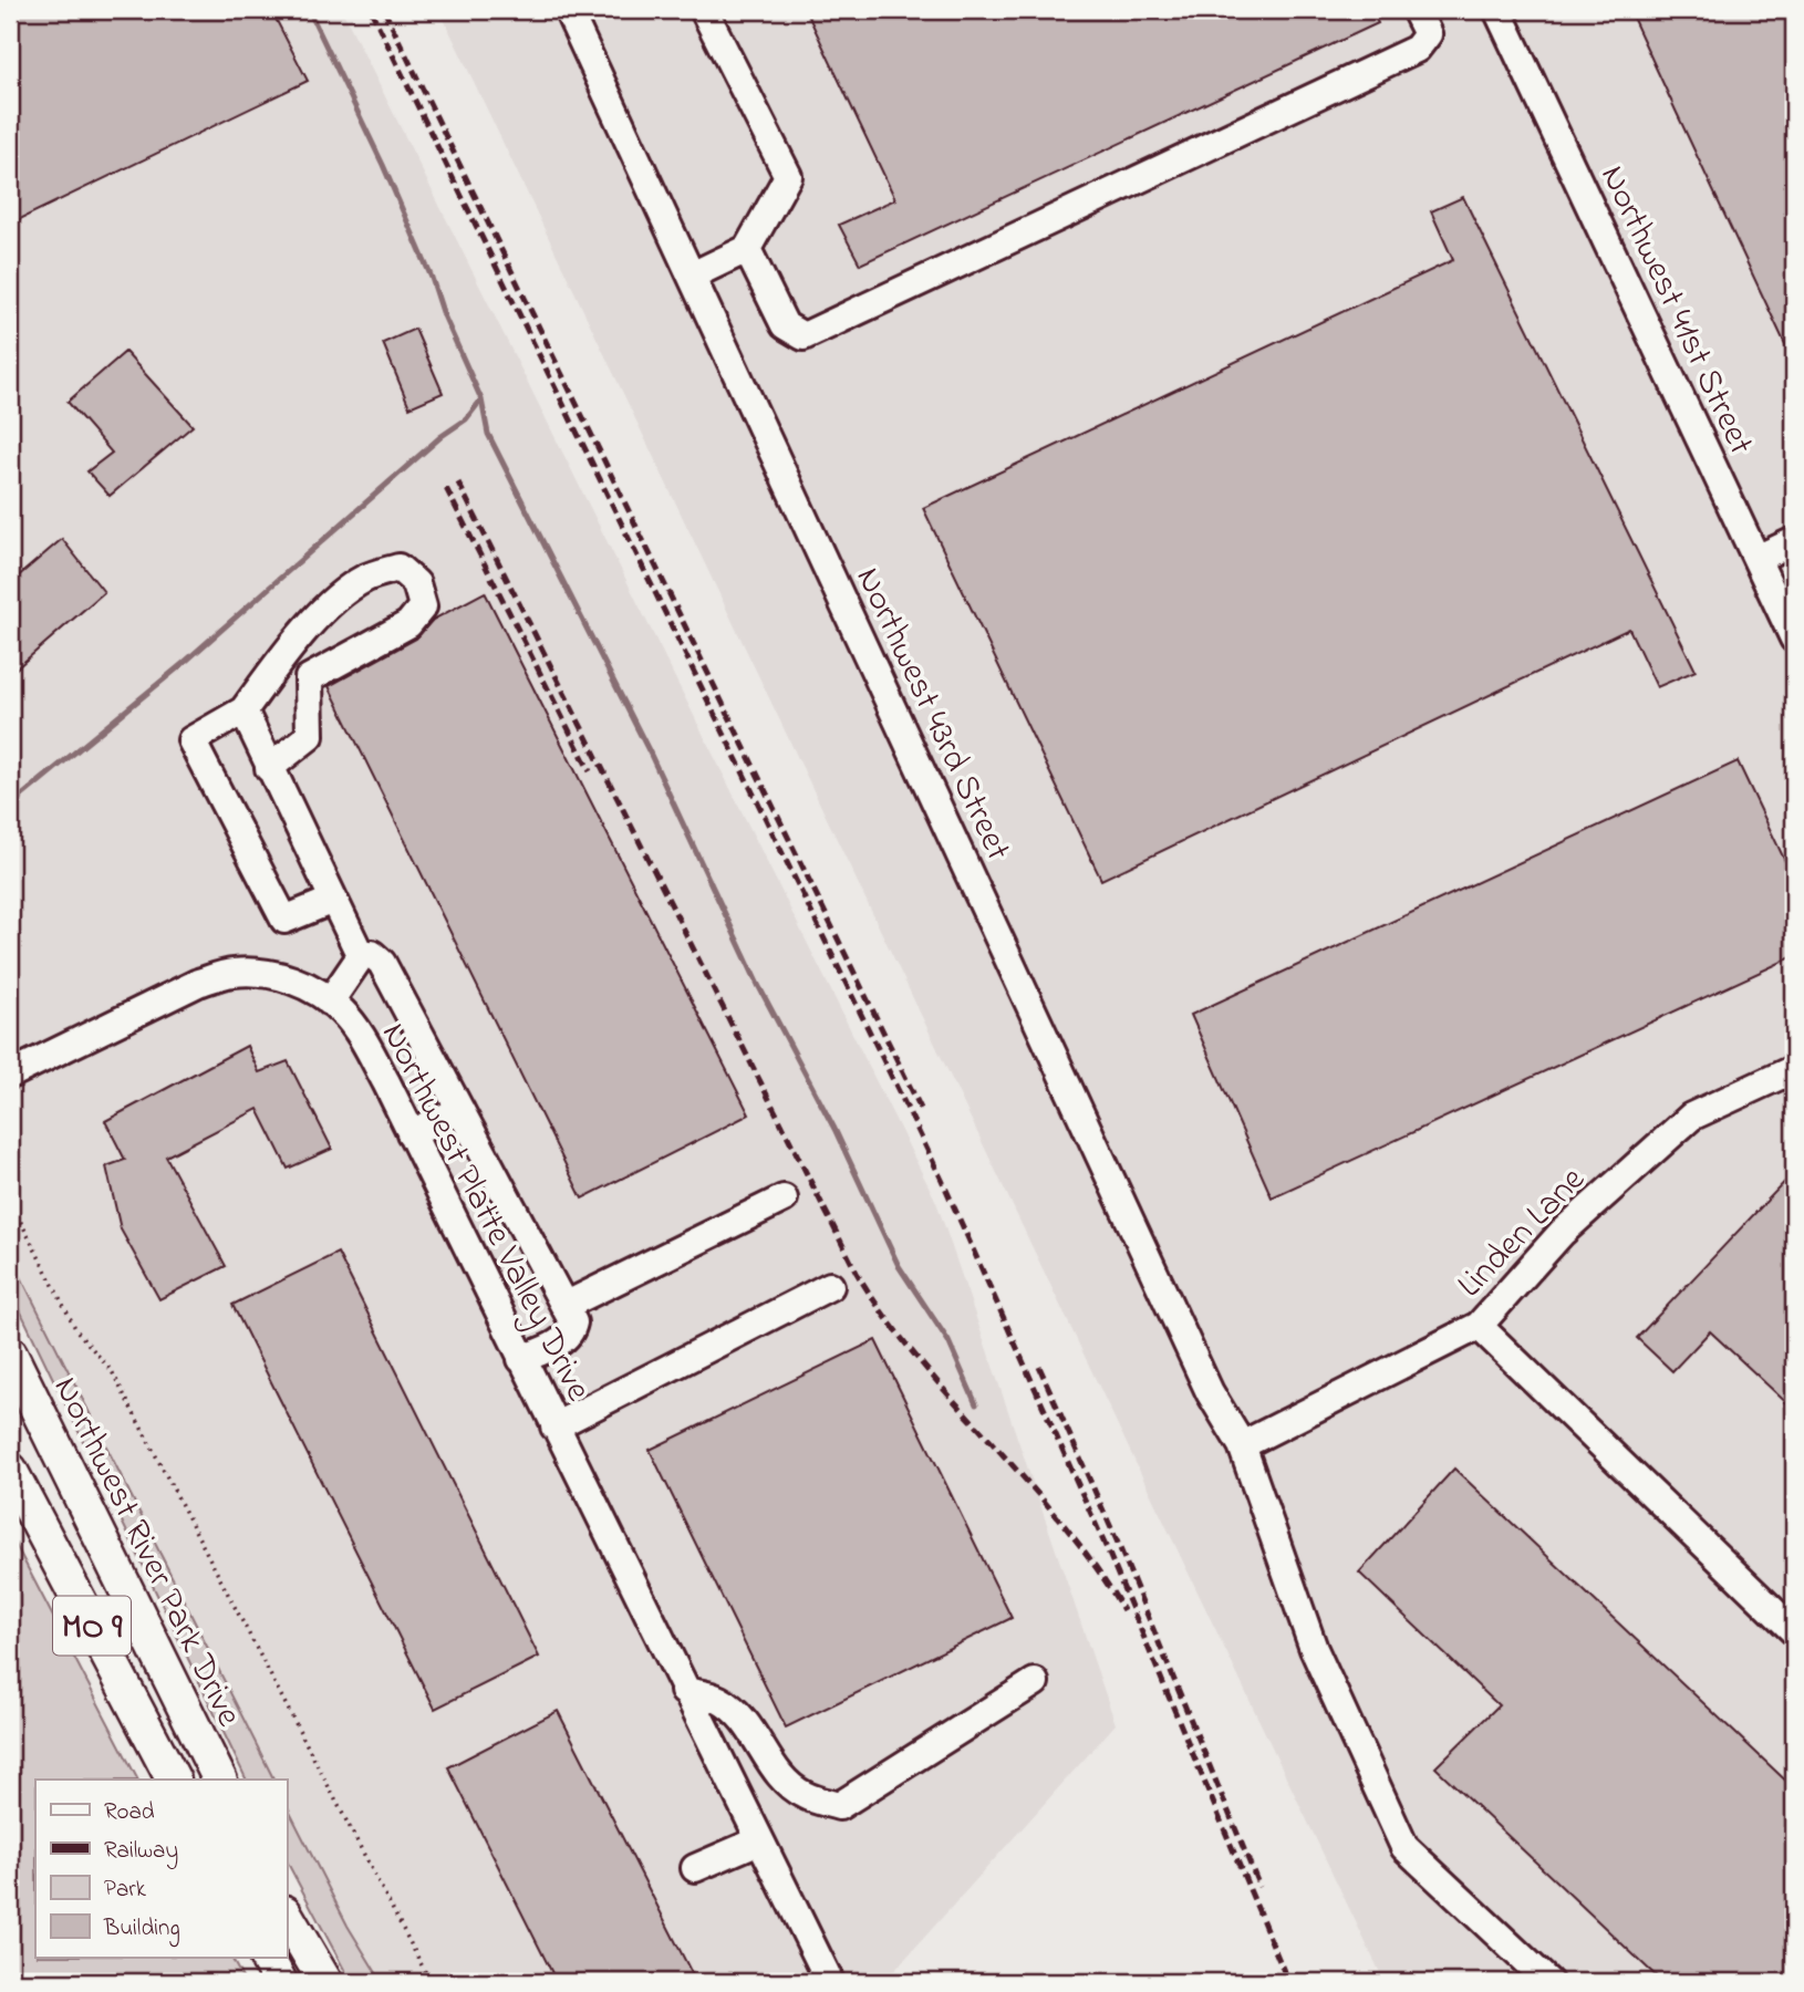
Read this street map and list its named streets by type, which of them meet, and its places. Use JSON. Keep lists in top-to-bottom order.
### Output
{
  "streets": {
    "main road": ["Northwest River Park Drive", "MO 9"],
    "street": [
      "Northwest 41st Street",
      "Northwest 43rd Street",
      "Northwest Platte Valley Drive",
      "Linden Lane"
    ]
  },
  "crossings": [
    ["Northwest 43rd Street", "Linden Lane"]
  ],
  "legend": [
    "Road",
    "Railway",
    "Park",
    "Building"
  ]
}
